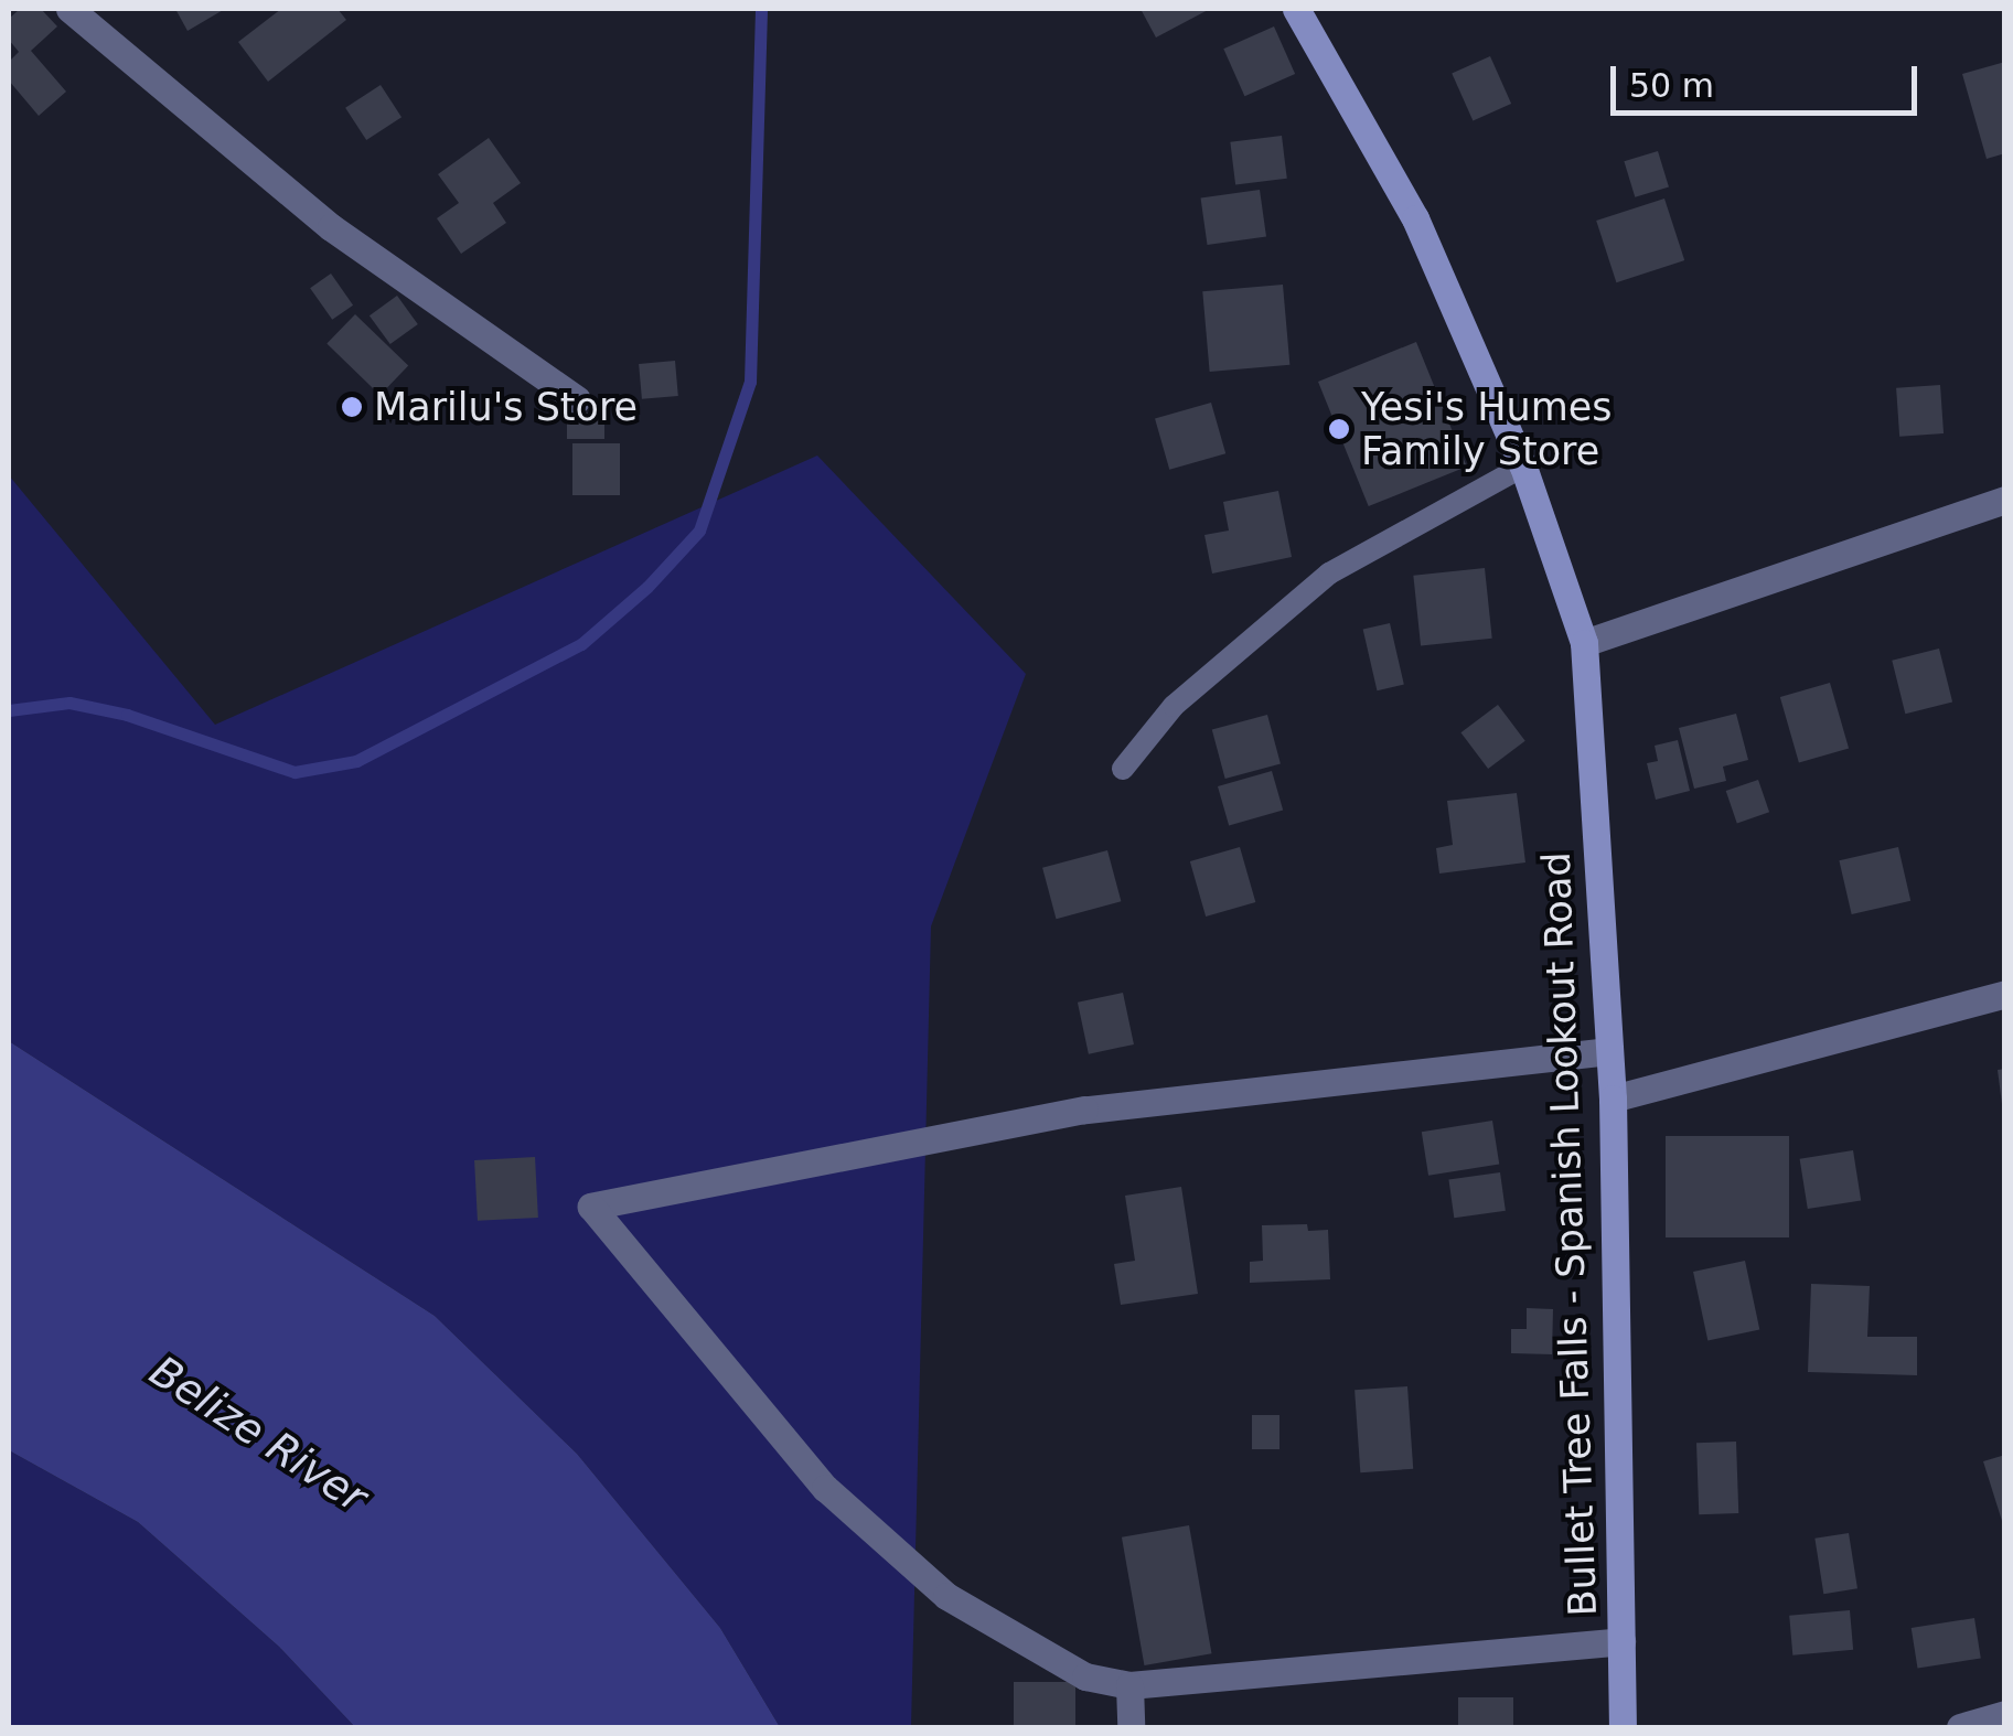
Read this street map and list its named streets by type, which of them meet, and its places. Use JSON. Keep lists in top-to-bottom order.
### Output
{
  "streets": {
    "main road": ["Bullet Tree Falls - Spanish Lookout Road"]
  },
  "water": ["Belize River"],
  "places": ["Marilu's Store", "Yesi's Humes Family Store"],
  "scale_bar": "50 m"
}
